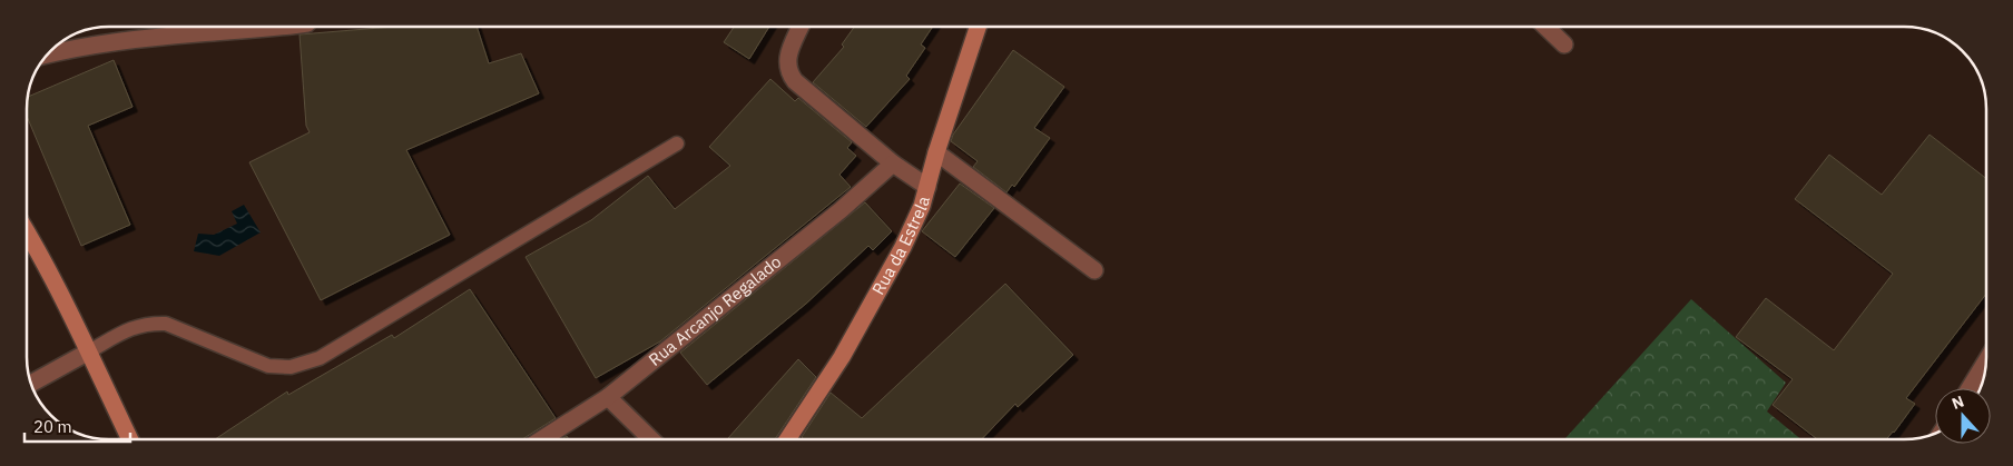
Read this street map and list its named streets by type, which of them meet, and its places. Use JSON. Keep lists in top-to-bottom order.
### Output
{
  "streets": {
    "street": ["Rua da Estrela", "Rua Arcanjo Regalado"]
  },
  "scale_bar": "20 m",
  "north": "top"
}
